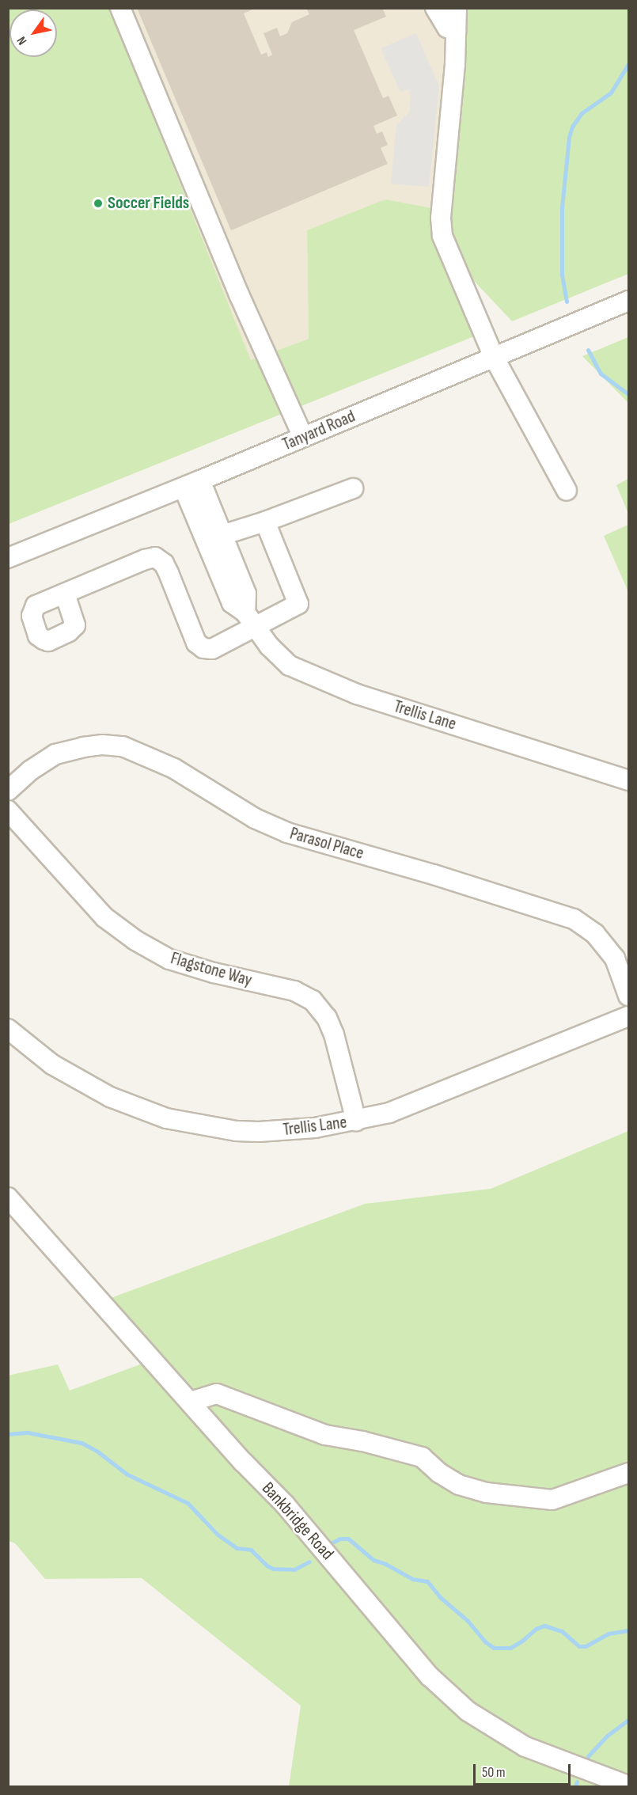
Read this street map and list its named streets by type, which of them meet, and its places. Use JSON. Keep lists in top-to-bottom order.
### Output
{
  "streets": {
    "street": [
      "Tanyard Road",
      "Trellis Lane",
      "Parasol Place",
      "Flagstone Way",
      "Bankbridge Road"
    ]
  },
  "crossings": [
    ["Tanyard Road", "Trellis Lane"],
    ["Trellis Lane", "Flagstone Way"]
  ],
  "places": ["Soccer Fields"],
  "scale_bar": "50 m",
  "north": "bottom left"
}
